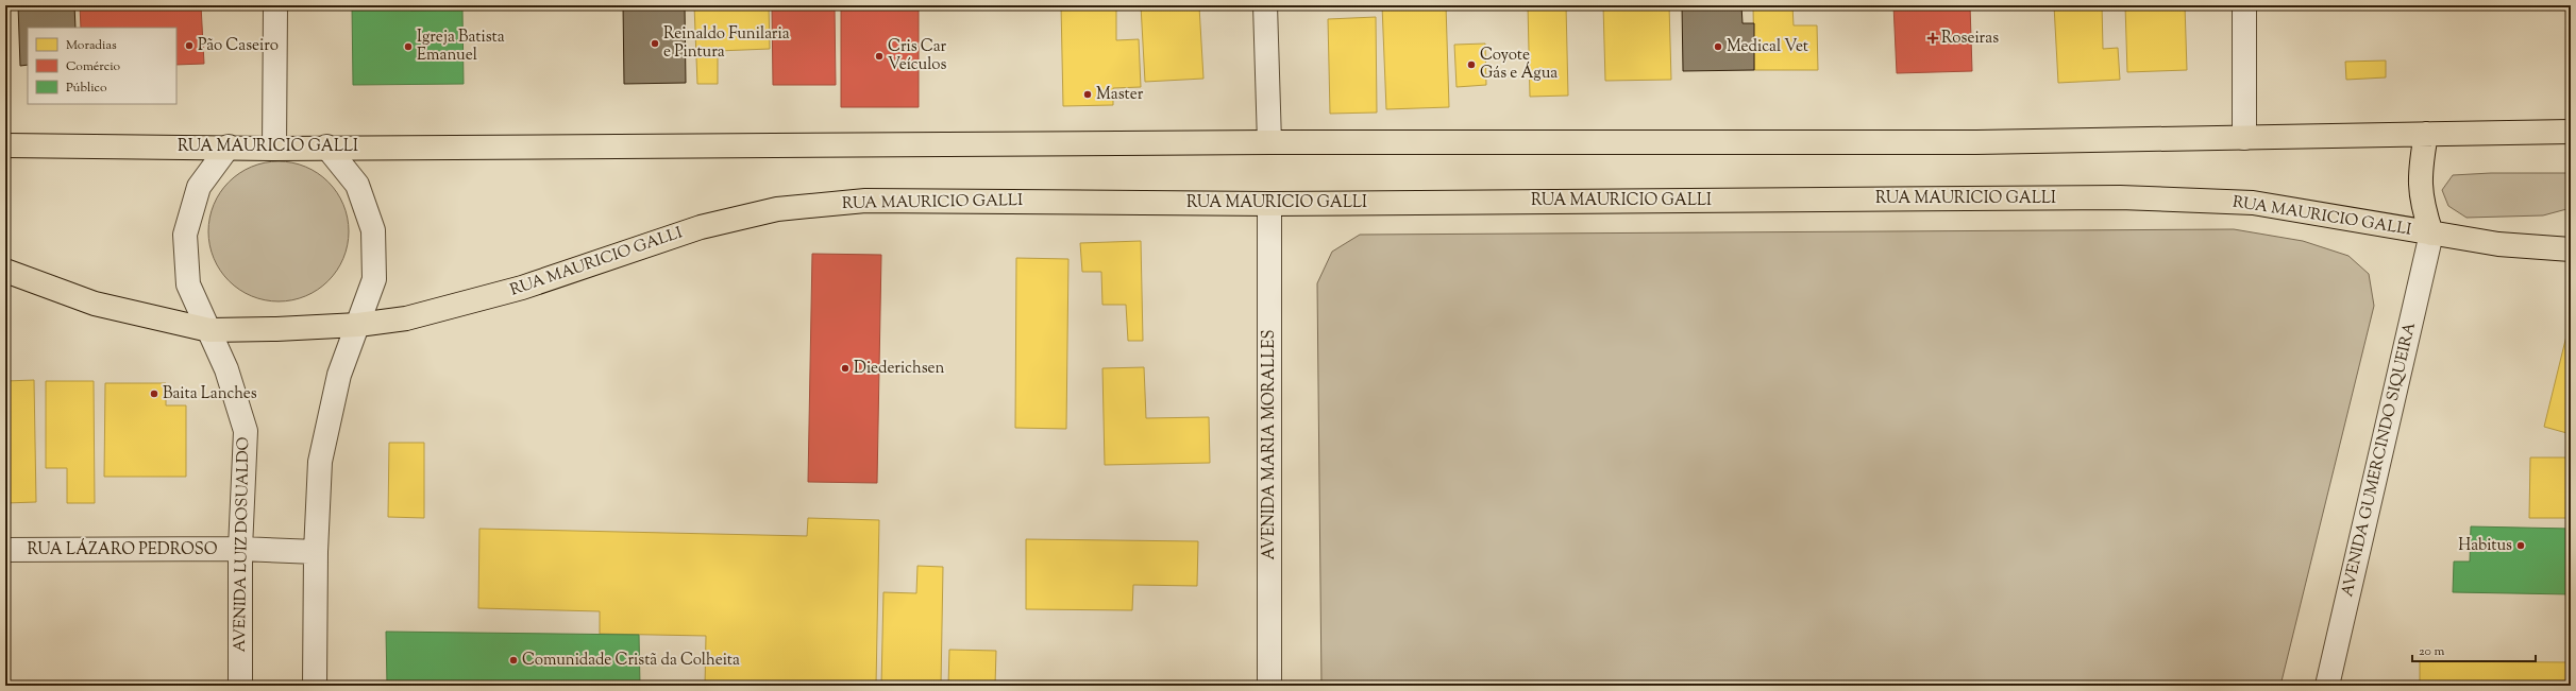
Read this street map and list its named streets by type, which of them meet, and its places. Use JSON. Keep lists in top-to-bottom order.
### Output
{
  "streets": {
    "main road": ["RUA MAURICIO GALLI"],
    "street": [
      "AVENIDA MARIA MORALLES",
      "AVENIDA GUMERCINDO SIQUEIRA",
      "AVENIDA LUIZ DOSUALDO",
      "RUA LÁZARO PEDROSO"
    ]
  },
  "crossings": [
    ["RUA MAURICIO GALLI", "AVENIDA MARIA MORALLES"],
    ["RUA MAURICIO GALLI", "AVENIDA GUMERCINDO SIQUEIRA"],
    ["RUA MAURICIO GALLI", "AVENIDA LUIZ DOSUALDO"],
    ["AVENIDA LUIZ DOSUALDO", "RUA LÁZARO PEDROSO"]
  ],
  "places": {
    "health": ["Roseiras"],
    "other": [
      "Reinaldo Funilaria e Pintura",
      "Pão Caseiro",
      "Igreja Batista Emanuel",
      "Medical Vet",
      "Cris Car Veículos",
      "Coyote Gás e Água",
      "Master",
      "Diederichsen",
      "Baita Lanches",
      "Habitus",
      "Comunidade Cristã da Colheita"
    ]
  },
  "legend": ["Moradias", "Comércio", "Público"],
  "scale_bar": "20 m"
}
